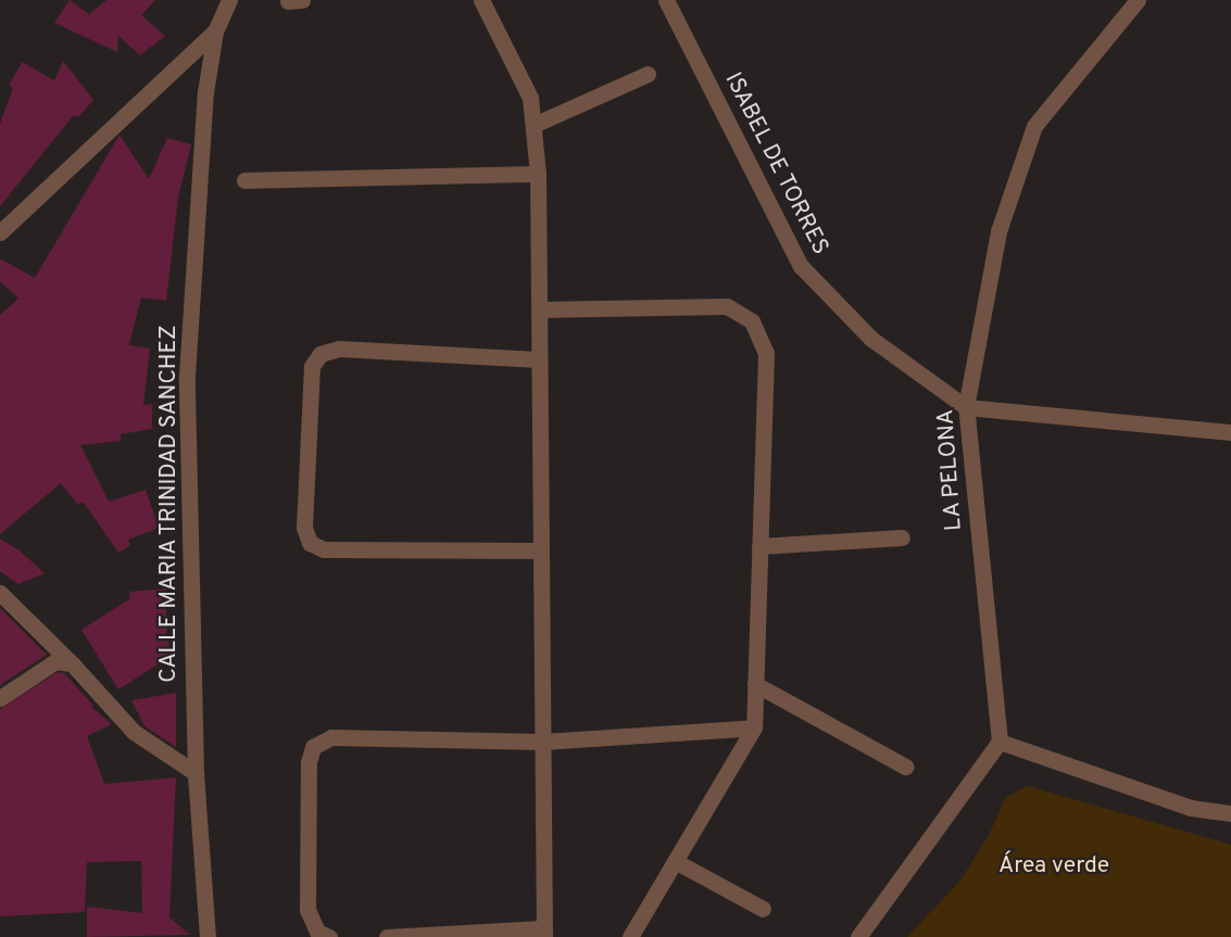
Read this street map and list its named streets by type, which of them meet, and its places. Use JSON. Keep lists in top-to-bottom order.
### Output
{
  "streets": {
    "street": ["ISABEL DE TORRES", "LA PELONA", "CALLE MARIA TRINIDAD SANCHEZ"]
  },
  "crossings": [
    ["ISABEL DE TORRES", "LA PELONA"]
  ],
  "parks": ["Área verde"]
}
